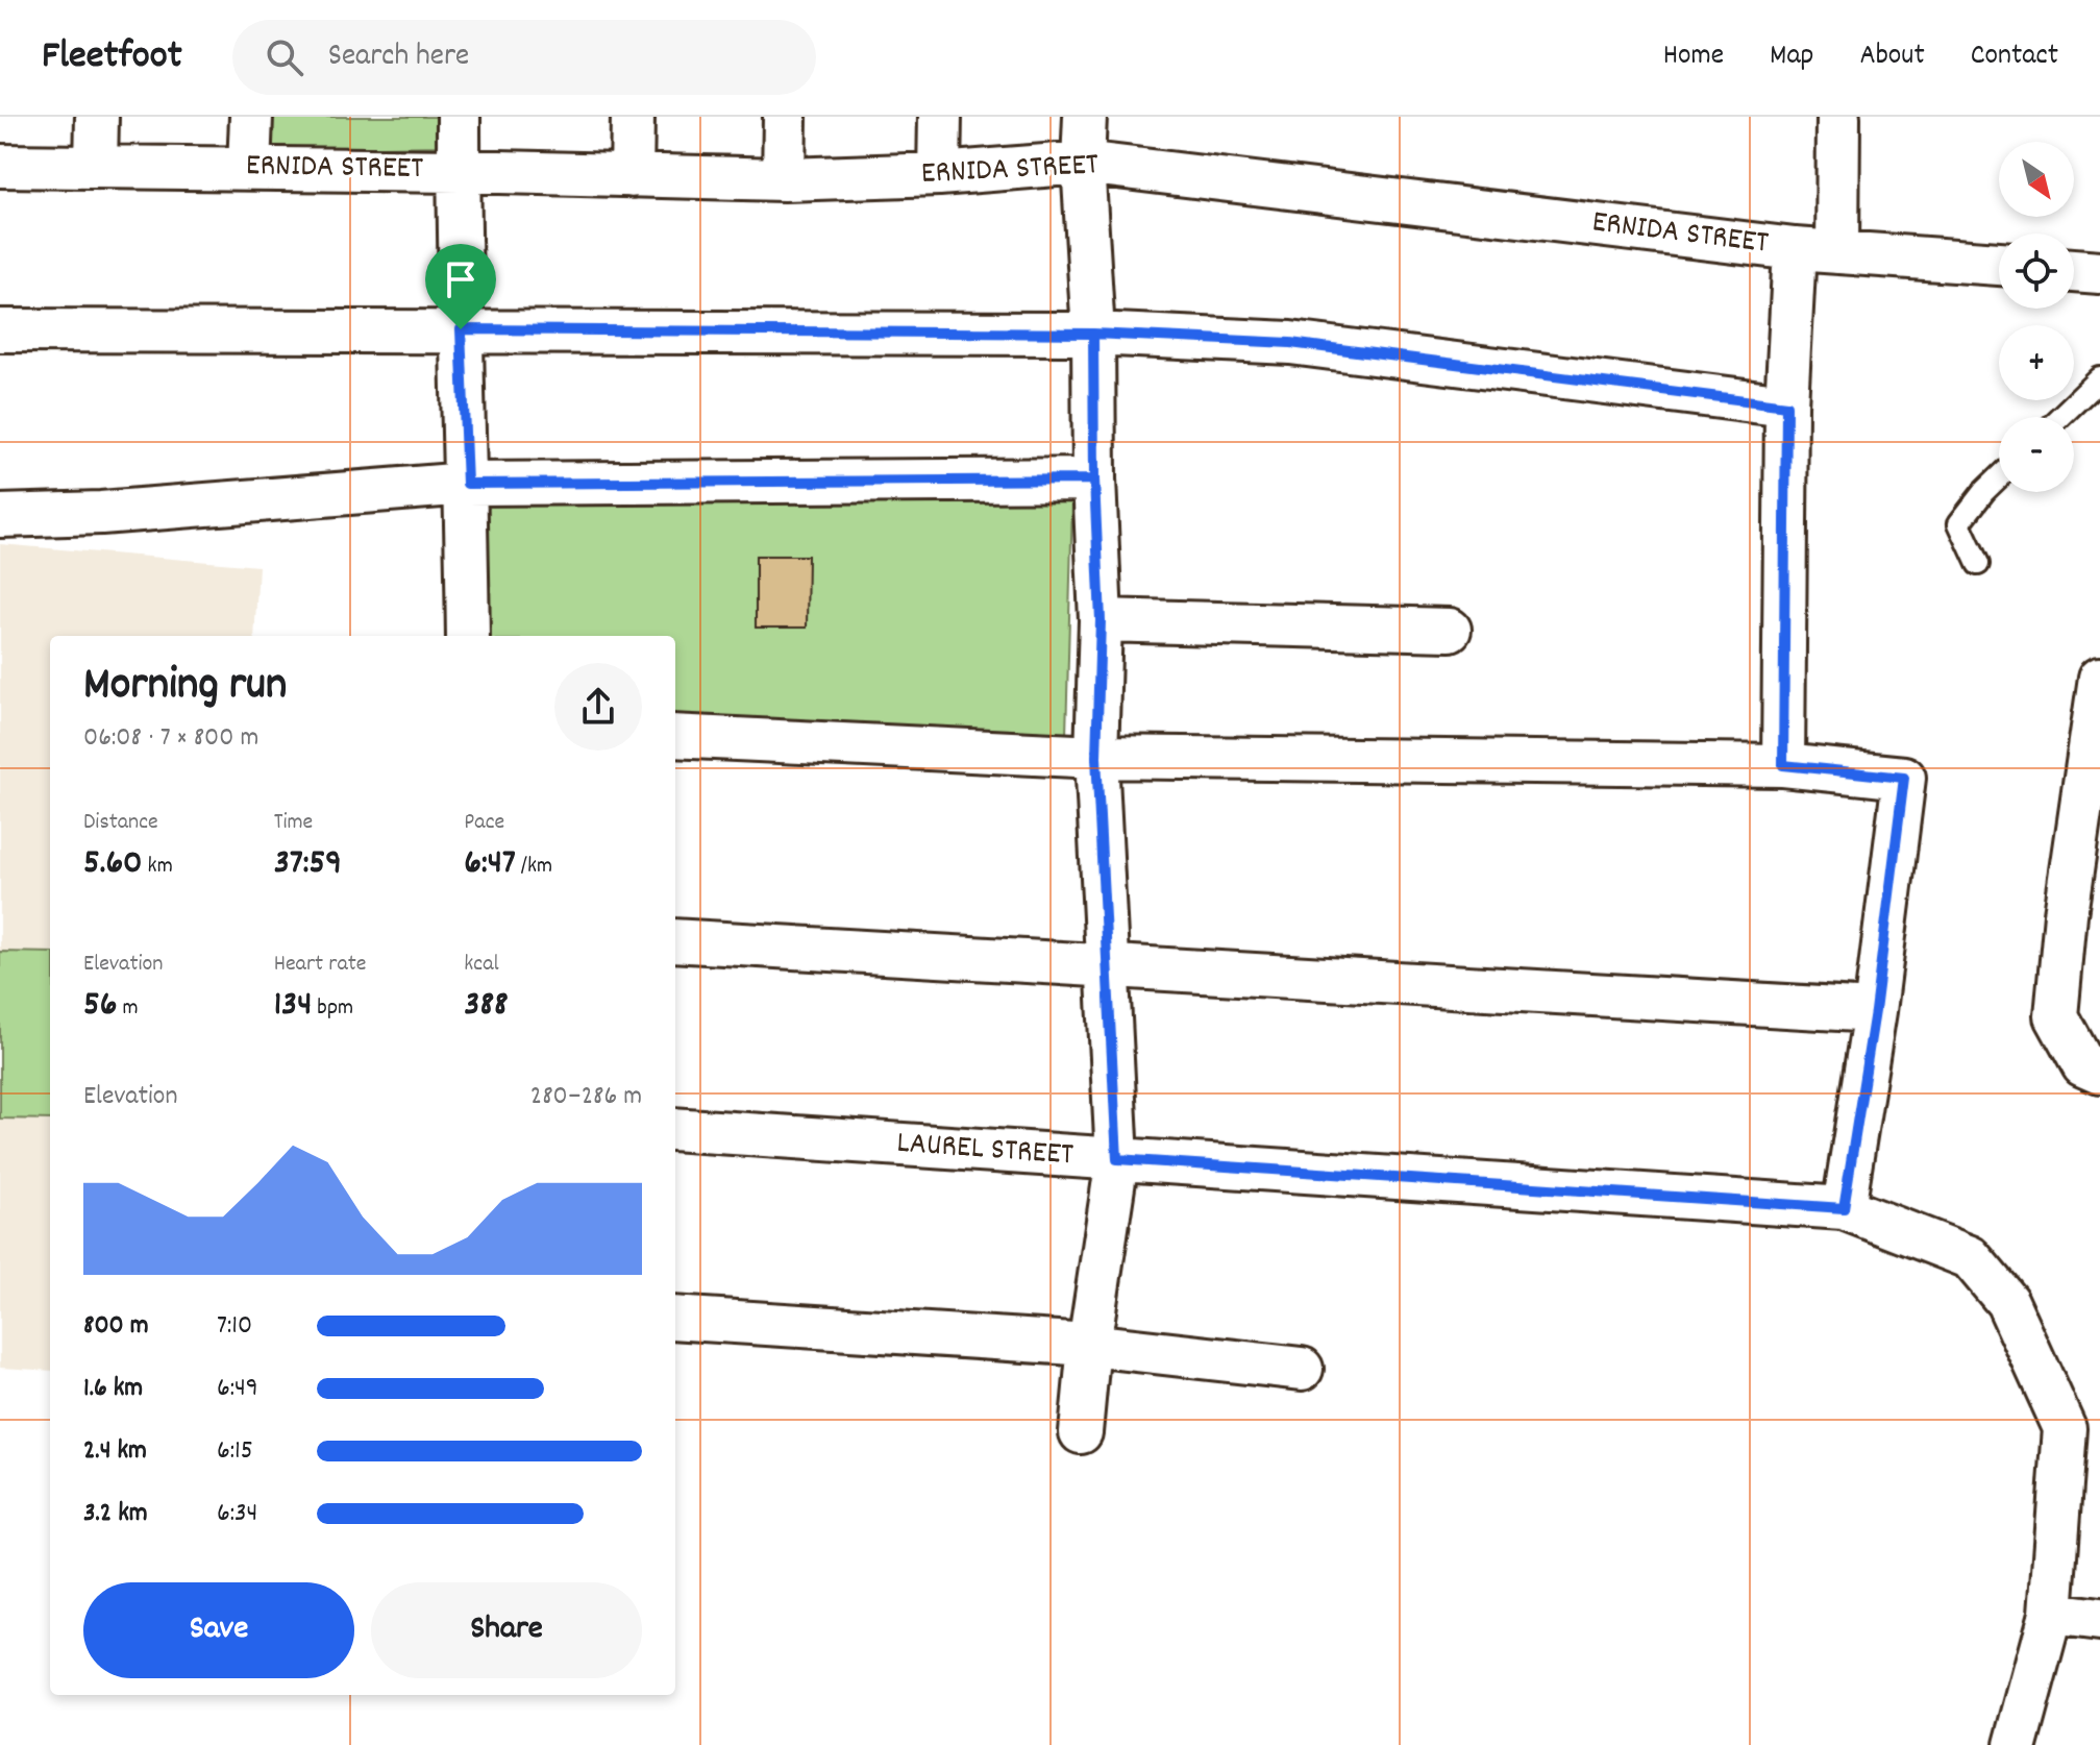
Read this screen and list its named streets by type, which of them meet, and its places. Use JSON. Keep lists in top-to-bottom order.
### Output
{
  "streets": {
    "street": ["ERNIDA STREET", "LAUREL STREET"]
  },
  "north": "bottom right",
  "page": {
    "header": "Fleetfoot",
    "search": "Search here",
    "nav": [
      "Home",
      "Map",
      "About",
      "Contact"
    ],
    "map_buttons": ["+", "−"],
    "heading": ["Morning run", "06:08 · 7 × 800 m"],
    "stats": [
      ["Distance", "5.60 km"],
      ["Time", "37:59"],
      ["Pace", "6:47 /km"],
      ["Elevation", "56 m"],
      ["Heart rate", "134 bpm"],
      ["kcal", "388"]
    ],
    "chart": ["Elevation", "280–286 m"],
    "list": [
      {
        "name": "800 m",
        "note": "7:10"
      },
      {
        "name": "1.6 km",
        "note": "6:49"
      },
      {
        "name": "2.4 km",
        "note": "6:15"
      },
      {
        "name": "3.2 km",
        "note": "6:34"
      }
    ],
    "buttons": ["Save", "Share"]
  }
}
